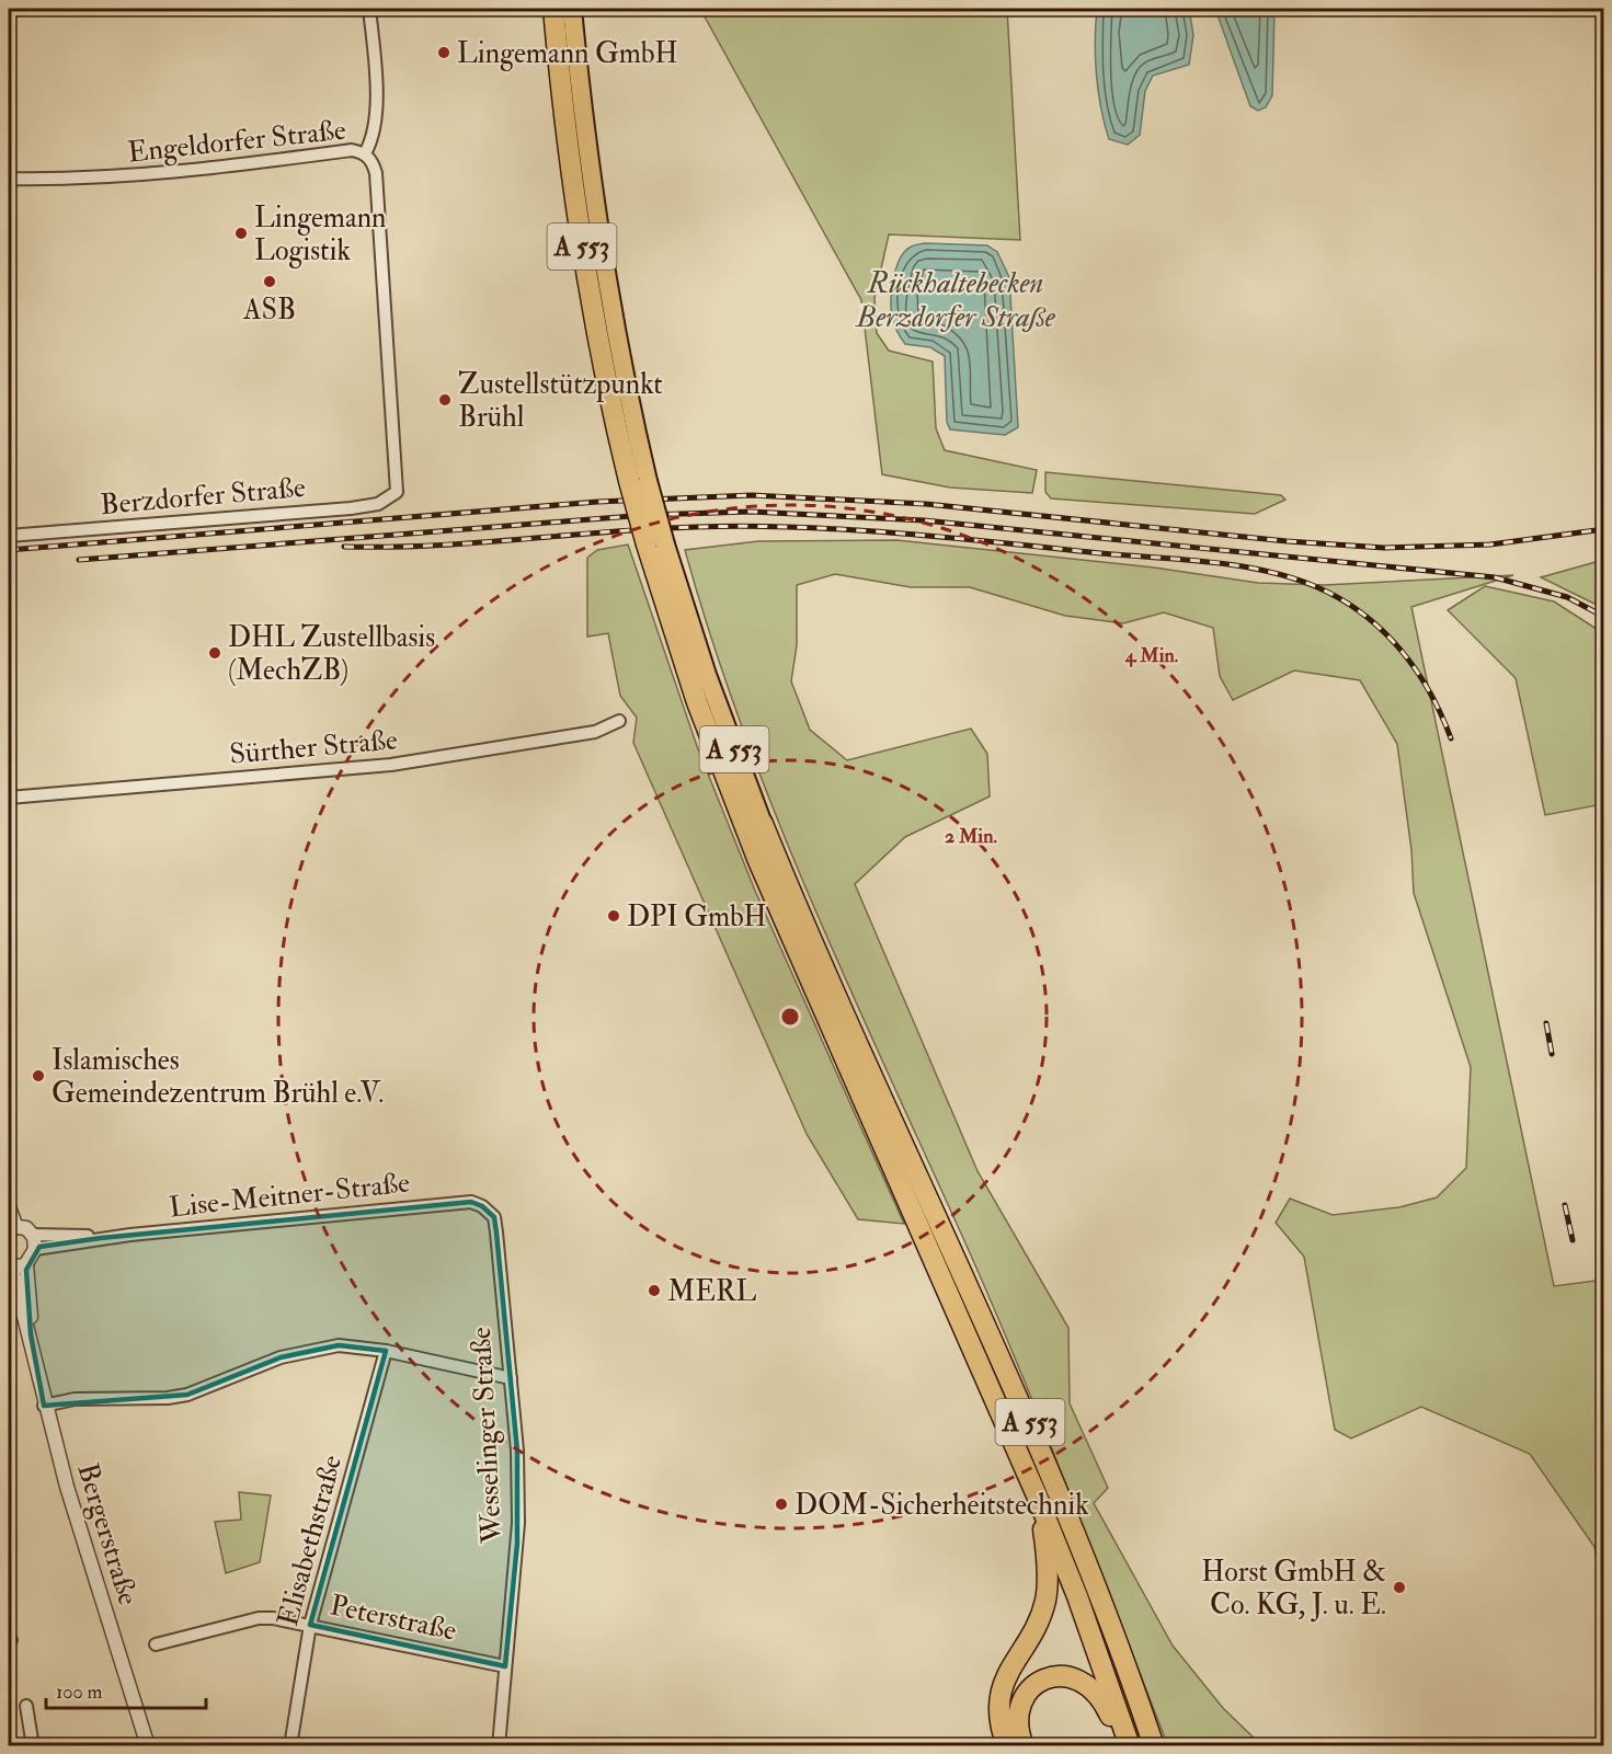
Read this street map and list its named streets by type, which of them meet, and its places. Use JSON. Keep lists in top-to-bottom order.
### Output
{
  "streets": {
    "highway": ["A 553"],
    "street": [
      "Engeldorfer Straße",
      "Berzdorfer Straße",
      "Sürther Straße",
      "Lise-Meitner-Straße",
      "Wesselinger Straße",
      "Bergerstraße",
      "Elisabethstraße",
      "Peterstraße"
    ]
  },
  "crossings": [
    ["Engeldorfer Straße", "Berzdorfer Straße"],
    ["Lise-Meitner-Straße", "Wesselinger Straße"],
    ["Wesselinger Straße", "Peterstraße"],
    ["Elisabethstraße", "Peterstraße"]
  ],
  "water": ["Rückhaltebecken Berzdorfer Straße"],
  "places": [
    "Lingemann GmbH",
    "Lingemann Logistik",
    "ASB",
    "Zustellstützpunkt Brühl",
    "DHL Zustellbasis (MechZB)",
    "DPI GmbH",
    "Islamisches Gemeindezentrum Brühl e.V.",
    "MERL",
    "DOM-Sicherheitstechnik",
    "Horst GmbH & Co. KG, J. u. E."
  ],
  "scale_bar": "100 m",
  "rings": ["4 Min.", "2 Min."]
}
